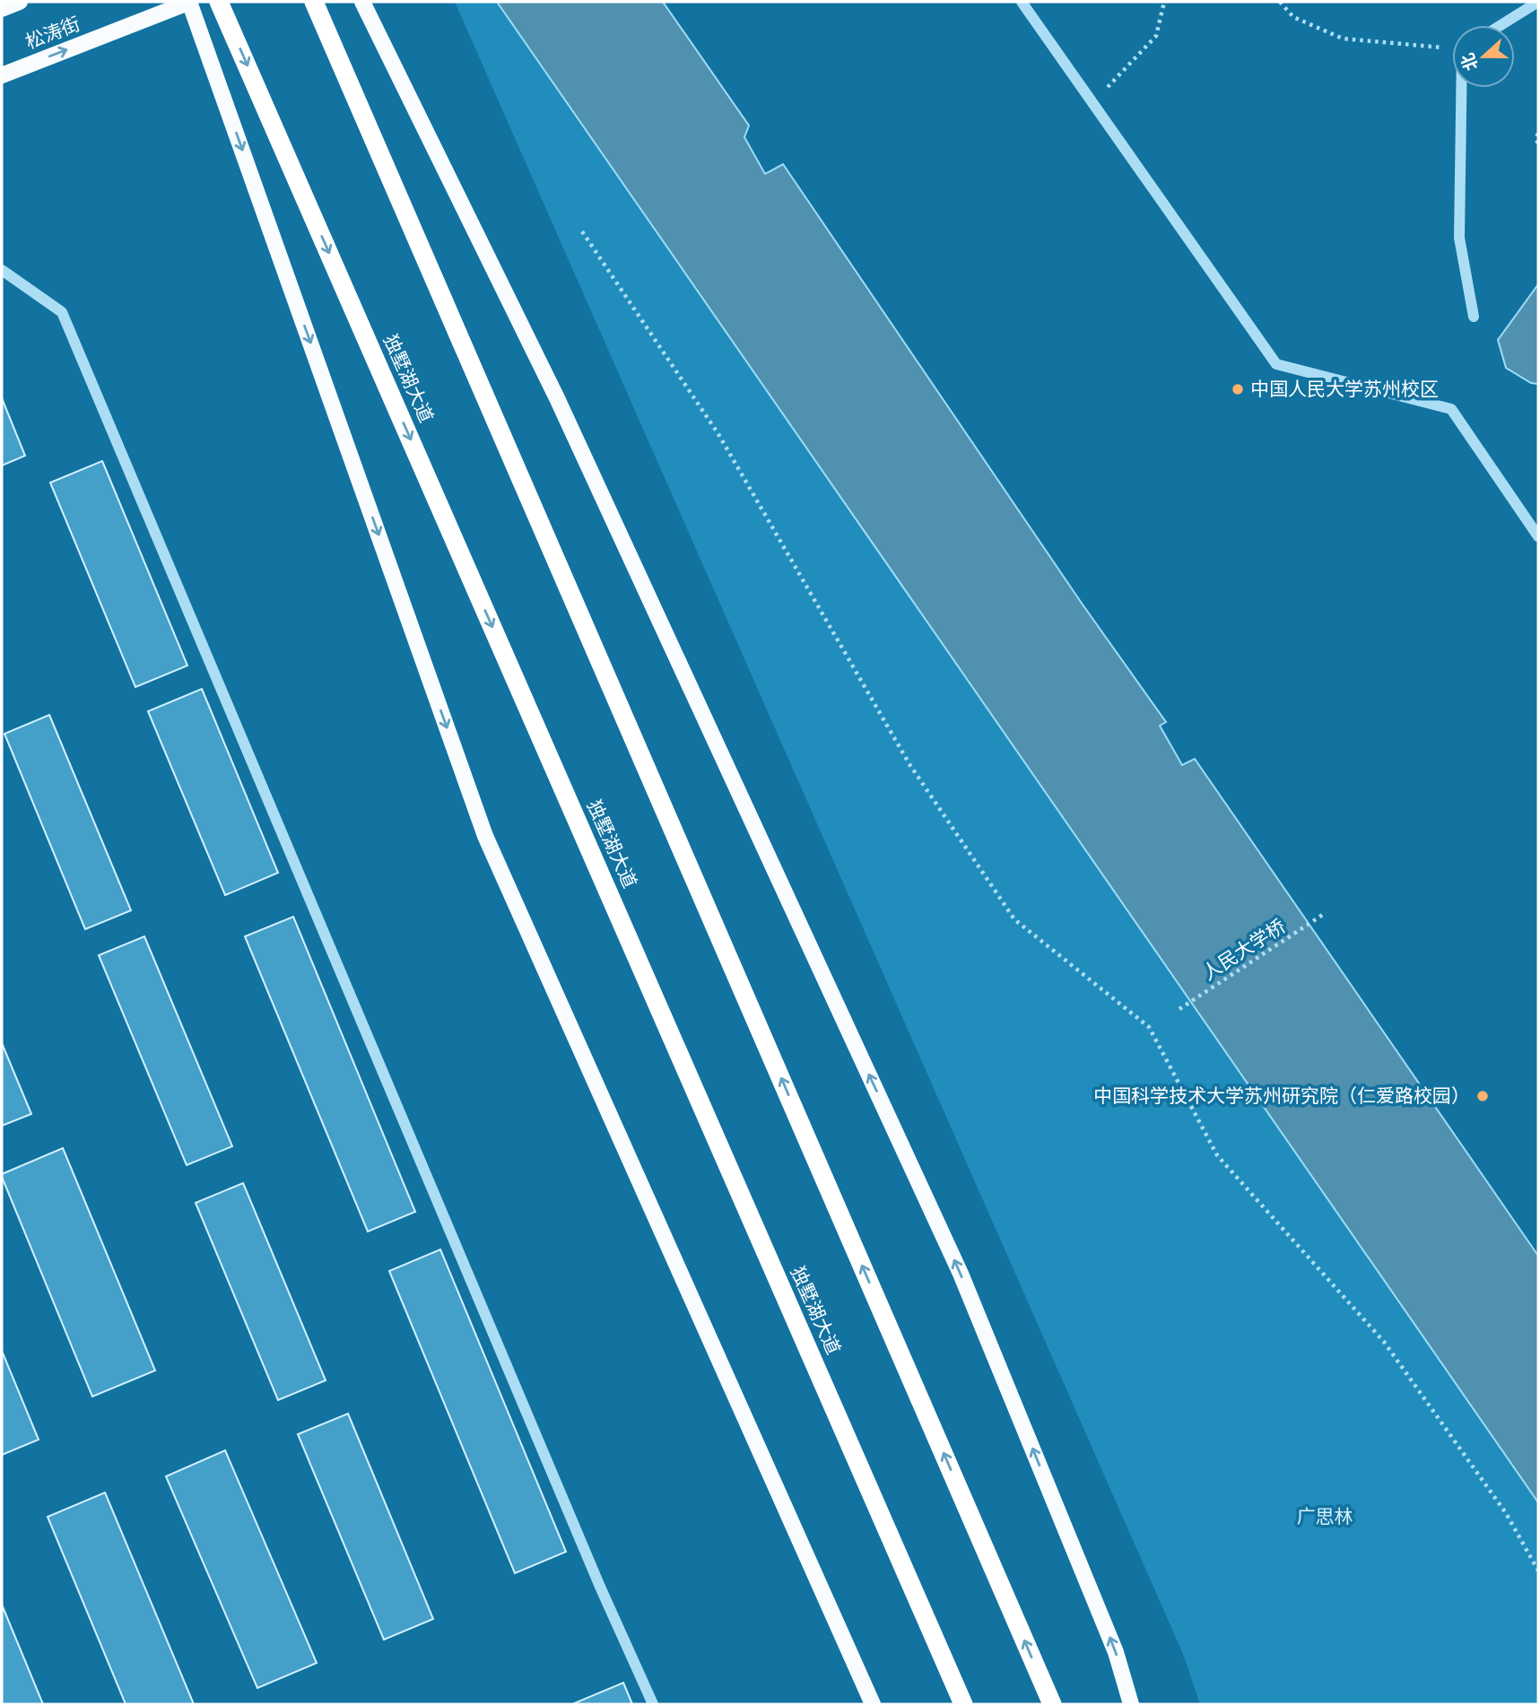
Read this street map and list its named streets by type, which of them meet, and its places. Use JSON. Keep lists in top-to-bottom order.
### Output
{
  "streets": {
    "highway": ["独墅湖大道"],
    "main road": ["松涛街"],
    "path": ["人民大学桥"]
  },
  "one_way": ["松涛街"],
  "parks": ["广思林"],
  "places": ["中国人民大学苏州校区", "中国科学技术大学苏州研究院（仁爱路校园）"],
  "north": "left"
}
